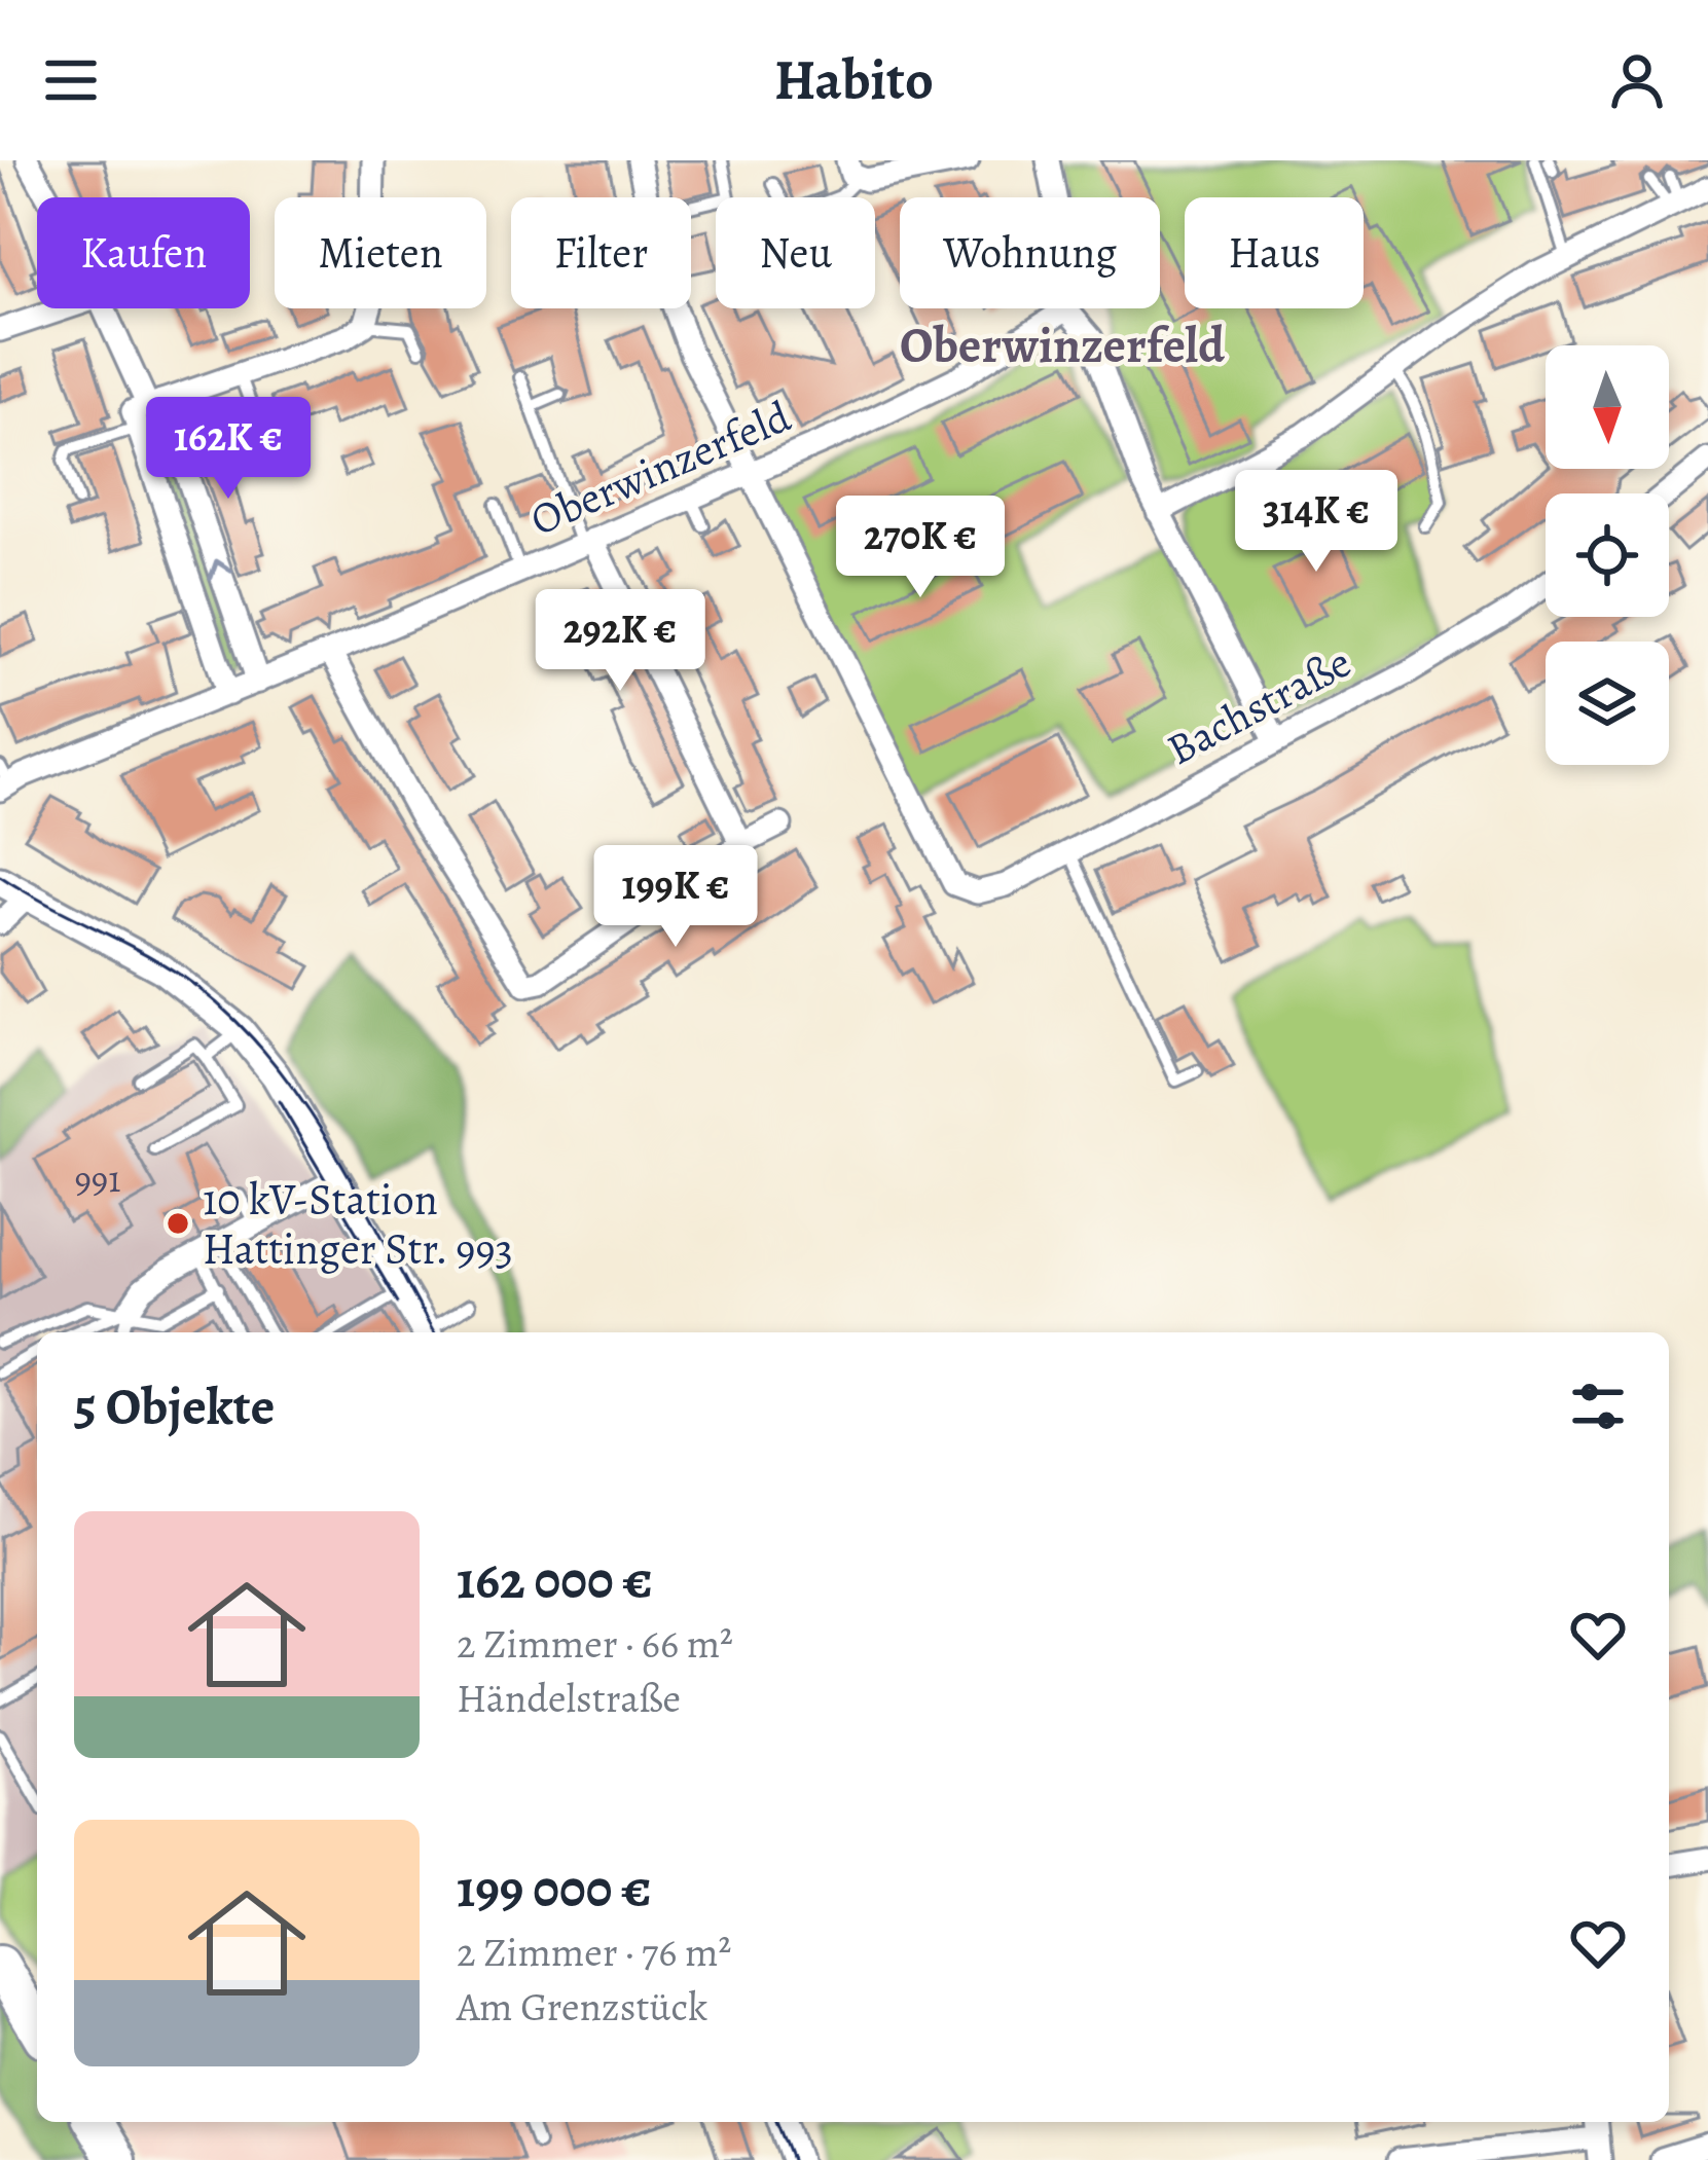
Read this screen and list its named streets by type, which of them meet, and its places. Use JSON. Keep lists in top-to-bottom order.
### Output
{
  "streets": {
    "street": ["Oberwinzerfeld", "Bachstraße"]
  },
  "crossings": [
    ["Oberwinzerfeld", "Bachstraße"]
  ],
  "districts": ["Oberwinzerfeld"],
  "places": ["10 kV-Station Hattinger Str. 993"],
  "house_numbers": ["991"],
  "north": "bottom",
  "page": {
    "header": "Habito",
    "chip": [
      "Kaufen",
      "Mieten",
      "Filter",
      "Neu",
      "Wohnung",
      "Haus"
    ],
    "price": [
      "162K €",
      "314K €",
      "270K €",
      "292K €",
      "199K €"
    ],
    "heading": "5 Objekte",
    "list": [
      {
        "name": "162 000 €",
        "note": "2 Zimmer · 66 m² · Händelstraße"
      },
      {
        "name": "199 000 €",
        "note": "2 Zimmer · 76 m² · Am Grenzstück"
      }
    ]
  }
}
